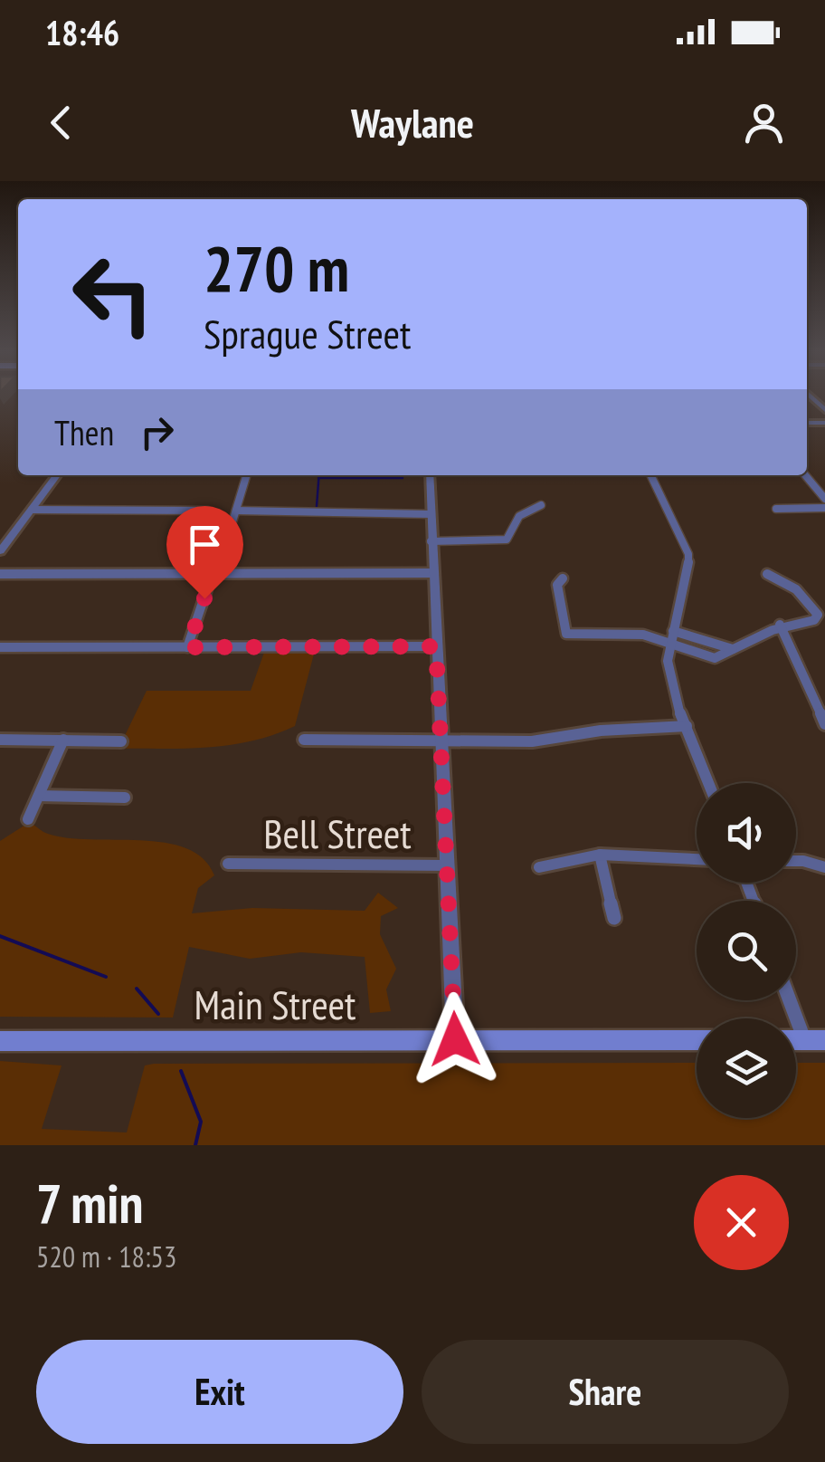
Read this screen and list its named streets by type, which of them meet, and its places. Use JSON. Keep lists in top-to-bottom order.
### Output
{
  "streets": {
    "main road": ["Main Street"],
    "street": ["Bell Street"]
  },
  "page": {
    "status": "18:46",
    "header": "Waylane",
    "turn": ["270 m", "Sprague Street"],
    "then": "Then",
    "heading": ["7 min", "520 m · 18:53"],
    "buttons": ["Exit", "Share"]
  }
}
